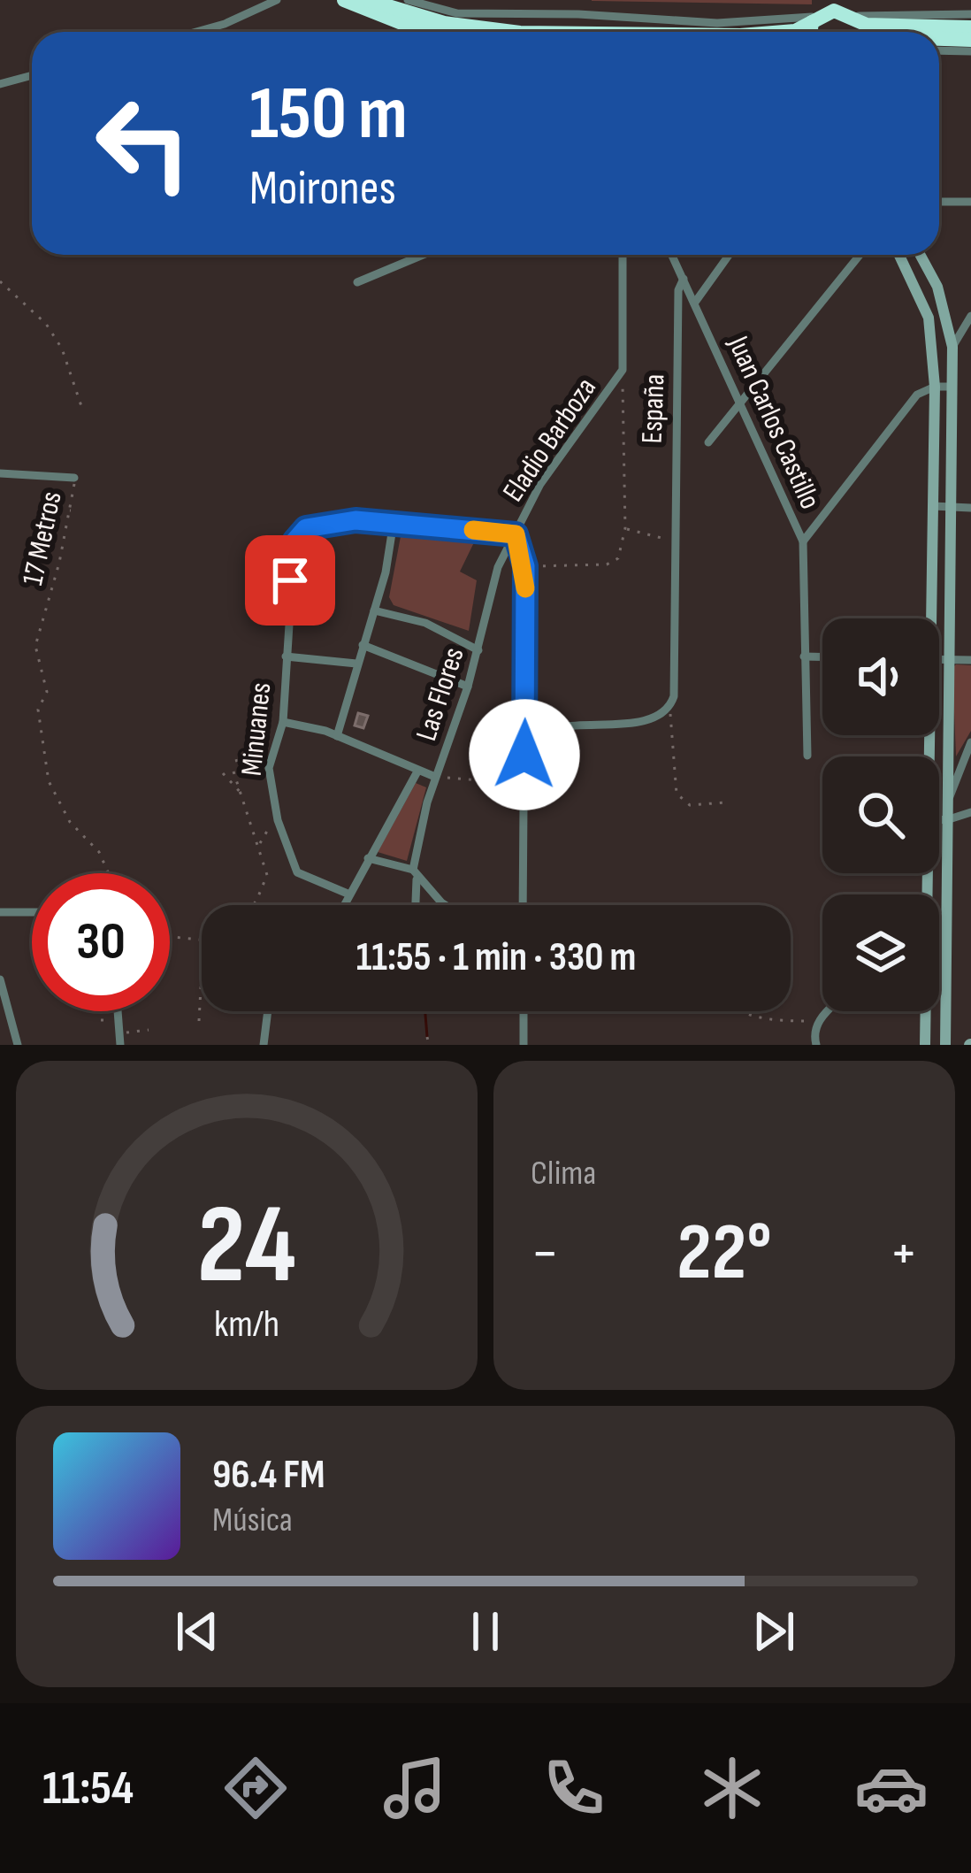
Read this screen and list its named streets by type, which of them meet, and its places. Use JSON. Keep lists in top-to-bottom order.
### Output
{
  "streets": {
    "street": [
      "España",
      "Juan Carlos Castillo",
      "Eladio Barboza",
      "Las Flores",
      "Minuanes"
    ],
    "path": ["17 Metros"]
  },
  "crossings": [
    ["España", "Juan Carlos Castillo"],
    ["Eladio Barboza", "Las Flores"]
  ],
  "page": {
    "turn": ["150 m", "Moirones"],
    "limit": "30",
    "trip": "11:55 · 1 min · 330 m",
    "tile": "Clima",
    "heat": ["−", "22°", "+"],
    "song": ["96.4 FM", "Música"],
    "tabs": "11:54",
    "gauge": ["24", "km/h"]
  }
}
